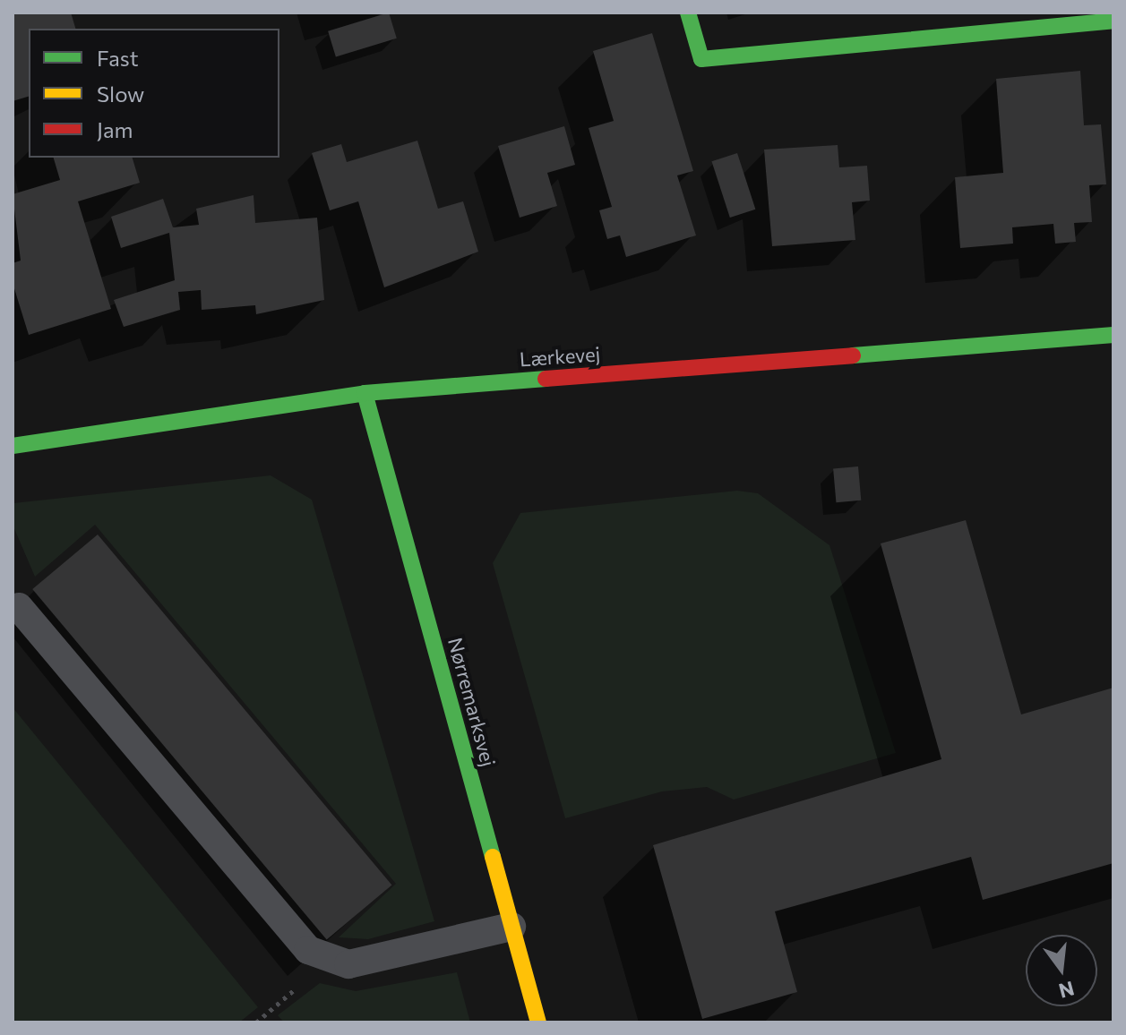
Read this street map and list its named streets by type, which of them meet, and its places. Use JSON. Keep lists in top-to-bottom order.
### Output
{
  "streets": {
    "street": ["Lærkevej", "Nørremarksvej"]
  },
  "crossings": [
    ["Lærkevej", "Nørremarksvej"]
  ],
  "legend": ["Fast", "Slow", "Jam"],
  "north": "bottom"
}
